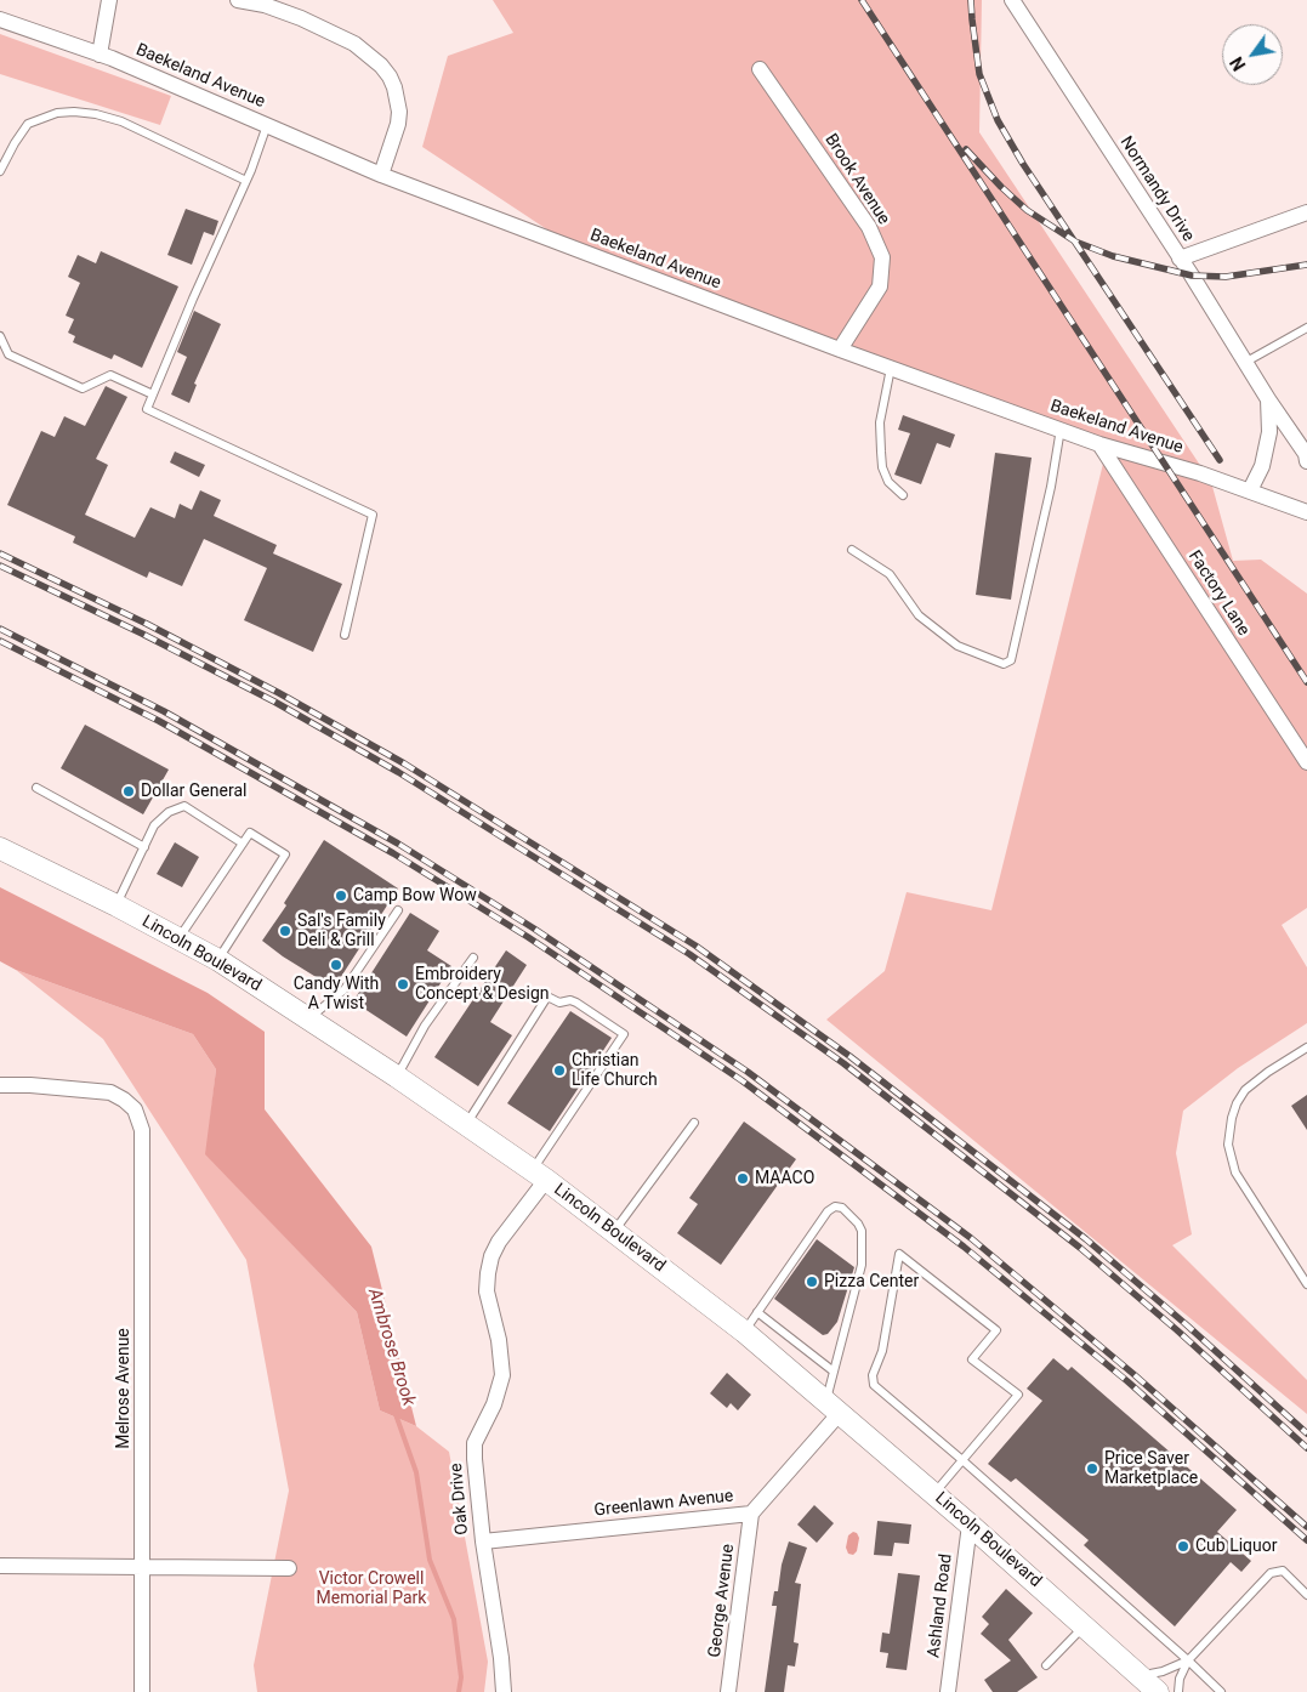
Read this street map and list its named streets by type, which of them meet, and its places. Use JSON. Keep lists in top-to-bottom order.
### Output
{
  "streets": {
    "main road": ["Lincoln Boulevard"],
    "street": [
      "Baekeland Avenue",
      "Brook Avenue",
      "Normandy Drive",
      "Factory Lane",
      "Melrose Avenue",
      "Oak Drive",
      "Greenlawn Avenue",
      "George Avenue",
      "Ashland Road"
    ]
  },
  "crossings": [
    ["Baekeland Avenue", "Brook Avenue"],
    ["Baekeland Avenue", "Normandy Drive"],
    ["Baekeland Avenue", "Factory Lane"],
    ["Lincoln Boulevard", "Oak Drive"],
    ["Lincoln Boulevard", "Greenlawn Avenue"],
    ["Lincoln Boulevard", "Ashland Road"],
    ["Oak Drive", "Greenlawn Avenue"],
    ["Greenlawn Avenue", "George Avenue"]
  ],
  "water": ["Ambrose Brook"],
  "parks": ["Victor Crowell Memorial Park"],
  "places": [
    "Dollar General",
    "Camp Bow Wow",
    "Sal's Family Deli & Grill",
    "Candy With A Twist",
    "Embroidery Concept & Design",
    "Christian Life Church",
    "MAACO",
    "Pizza Center",
    "Price Saver Marketplace",
    "Cub Liquor"
  ],
  "north": "bottom left"
}
